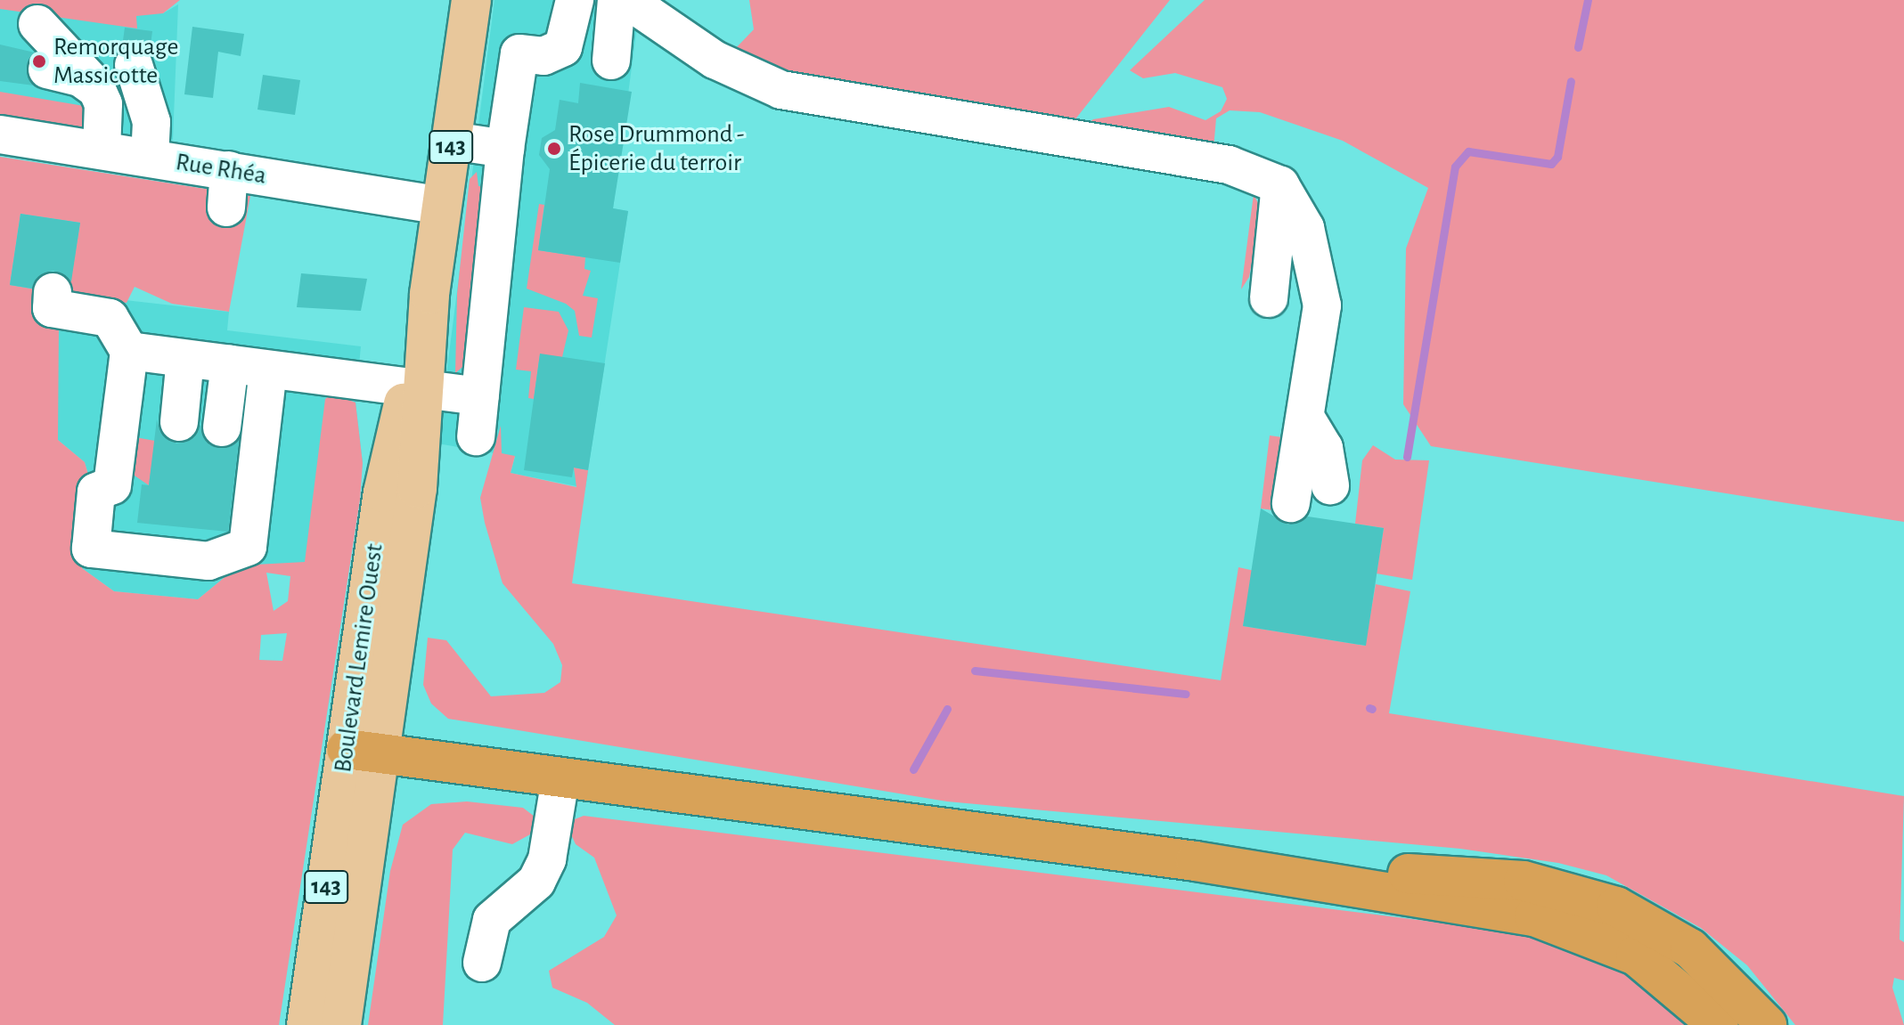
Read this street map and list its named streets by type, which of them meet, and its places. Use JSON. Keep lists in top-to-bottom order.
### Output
{
  "streets": {
    "main road": ["143", "Boulevard Lemire Ouest"],
    "street": ["Rue Rhéa"]
  },
  "crossings": [
    ["Rue Rhéa", "Boulevard Lemire Ouest"]
  ],
  "places": ["Remorquage Massicotte", "Rose Drummond - Épicerie du terroir"]
}
